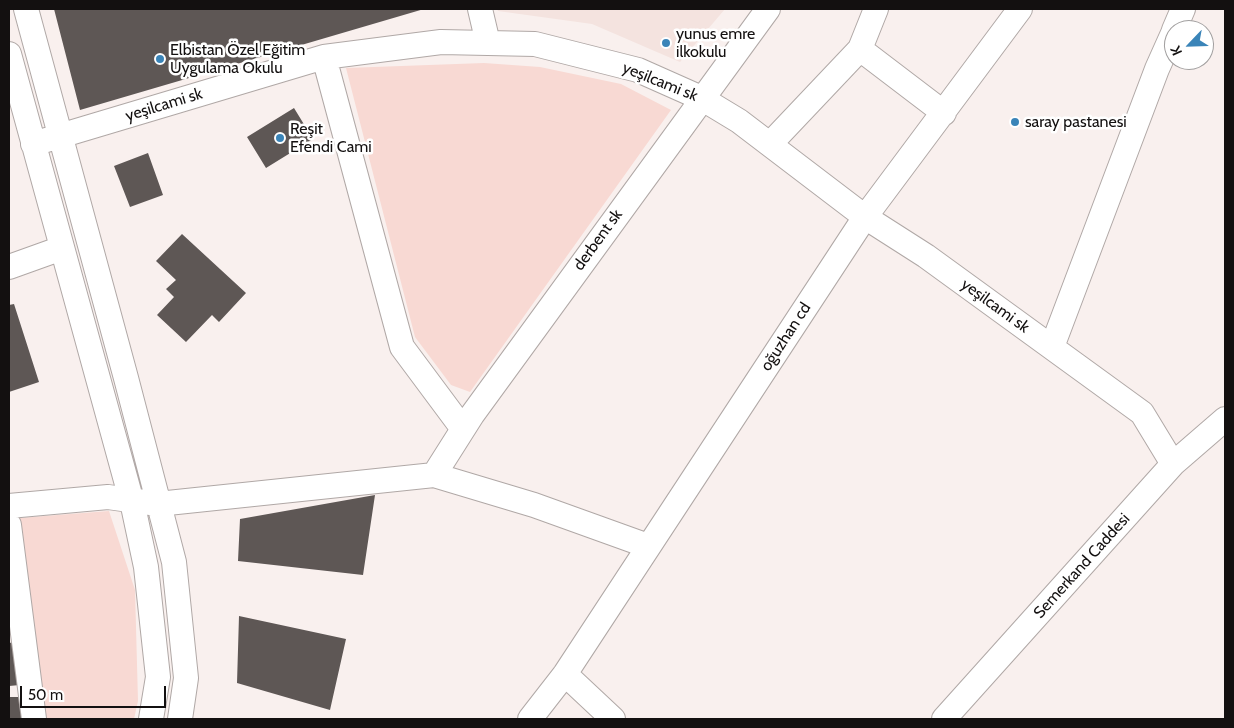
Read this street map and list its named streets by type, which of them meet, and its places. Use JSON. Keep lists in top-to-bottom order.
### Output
{
  "streets": {
    "street": [
      "yeşilcami sk",
      "derbent sk",
      "oğuzhan cd",
      "Semerkand Caddesi"
    ]
  },
  "crossings": [
    ["yeşilcami sk", "derbent sk"],
    ["yeşilcami sk", "oğuzhan cd"],
    ["yeşilcami sk", "Semerkand Caddesi"]
  ],
  "places": [
    "yunus emre ilkokulu",
    "Elbistan Özel Eğitim Uygulama Okulu",
    "saray pastanesi",
    "Reşit Efendi Cami"
  ],
  "scale_bar": "50 m",
  "north": "bottom left"
}
